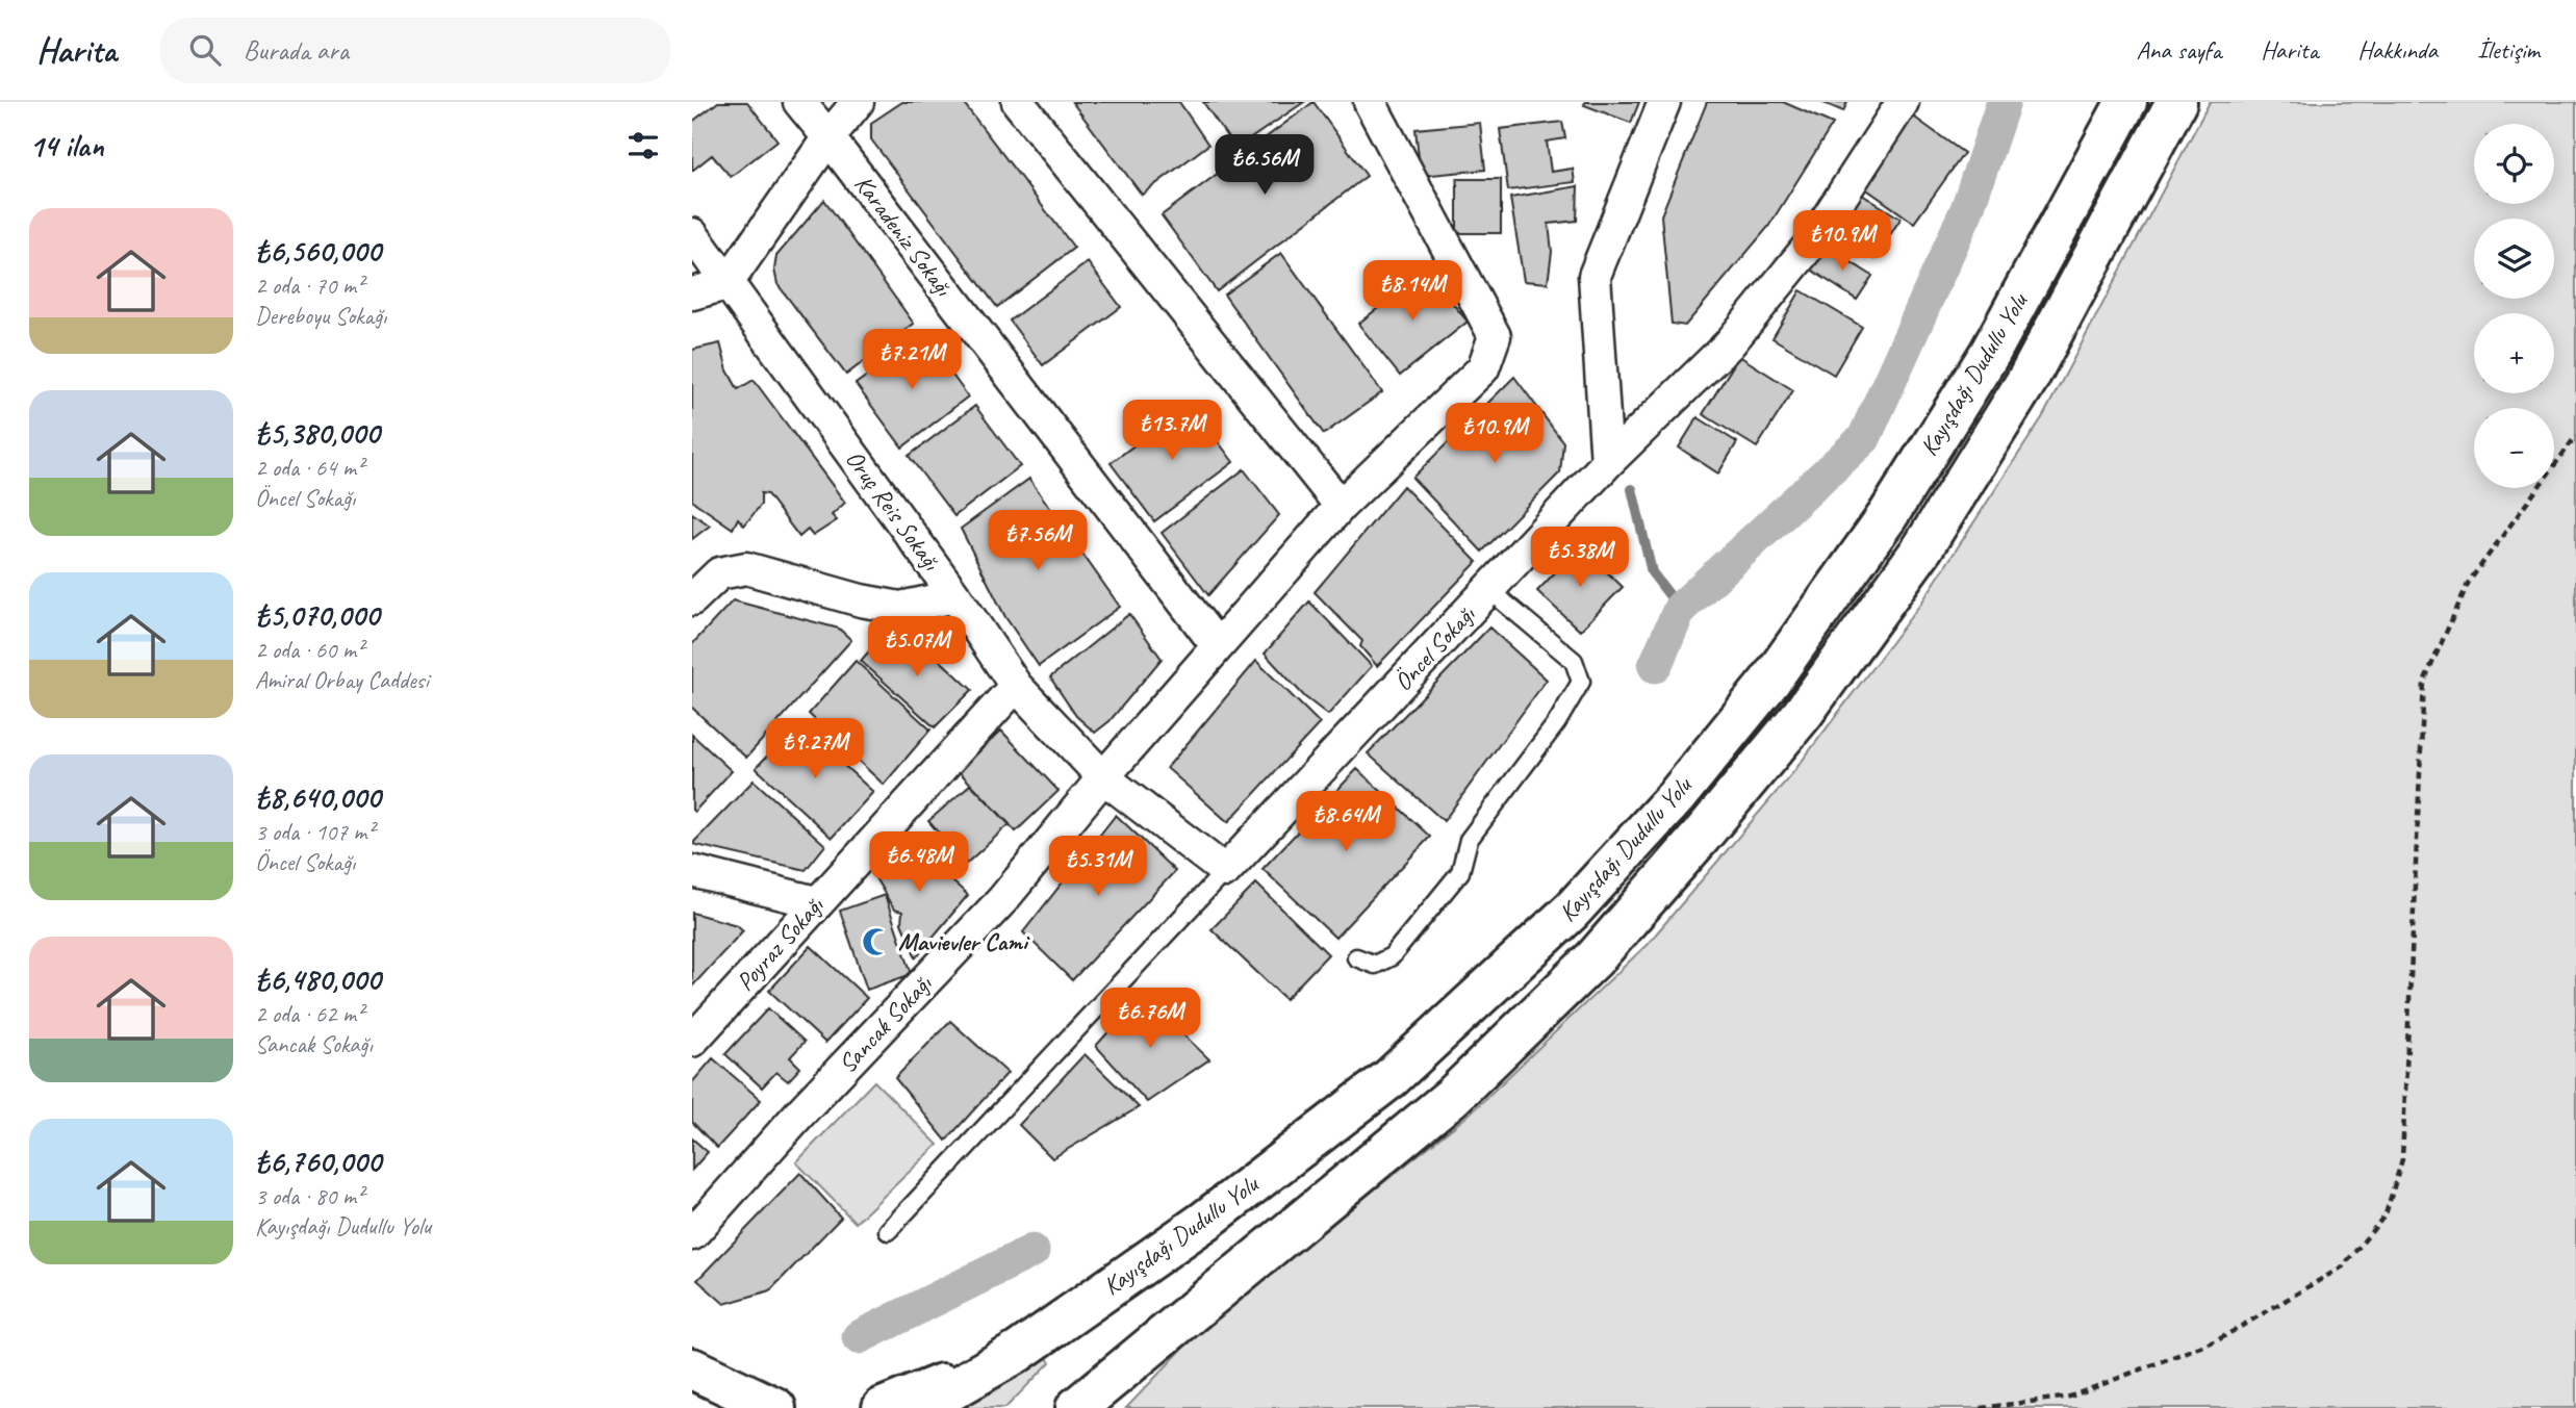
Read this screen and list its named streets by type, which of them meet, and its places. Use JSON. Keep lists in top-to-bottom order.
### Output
{
  "streets": {
    "main road": ["Kayışdağı Dudullu Yolu"],
    "street": [
      "Karadeniz Sokağı",
      "Oruç Reis Sokağı",
      "Öncel Sokağı",
      "Poyraz Sokağı",
      "Sancak Sokağı"
    ]
  },
  "crossings": [
    ["Karadeniz Sokağı", "Sancak Sokağı"],
    ["Oruç Reis Sokağı", "Poyraz Sokağı"],
    ["Oruç Reis Sokağı", "Sancak Sokağı"]
  ],
  "places": {
    "mosque": ["Mavievler Cami"]
  },
  "page": {
    "header": "Harita",
    "search": "Burada ara",
    "nav": [
      "Ana sayfa",
      "Harita",
      "Hakkında",
      "İletişim"
    ],
    "heading": "14 ilan",
    "map_buttons": ["+", "−"],
    "price": [
      "₺6.56M",
      "₺10.9M",
      "₺8.14M",
      "₺7.21M",
      "₺13.7M",
      "₺10.9M",
      "₺7.56M",
      "₺5.38M",
      "₺5.07M",
      "₺9.27M",
      "₺8.64M",
      "₺6.48M",
      "₺5.31M",
      "₺6.76M"
    ],
    "list": [
      {
        "name": "₺6,560,000",
        "note": "2 oda · 70 m² · Dereboyu Sokağı"
      },
      {
        "name": "₺5,380,000",
        "note": "2 oda · 64 m² · Öncel Sokağı"
      },
      {
        "name": "₺5,070,000",
        "note": "2 oda · 60 m² · Amiral Orbay Caddesi"
      },
      {
        "name": "₺8,640,000",
        "note": "3 oda · 107 m² · Öncel Sokağı"
      },
      {
        "name": "₺6,480,000",
        "note": "2 oda · 62 m² · Sancak Sokağı"
      },
      {
        "name": "₺6,760,000",
        "note": "3 oda · 80 m² · Kayışdağı Dudullu Yolu"
      }
    ]
  }
}
